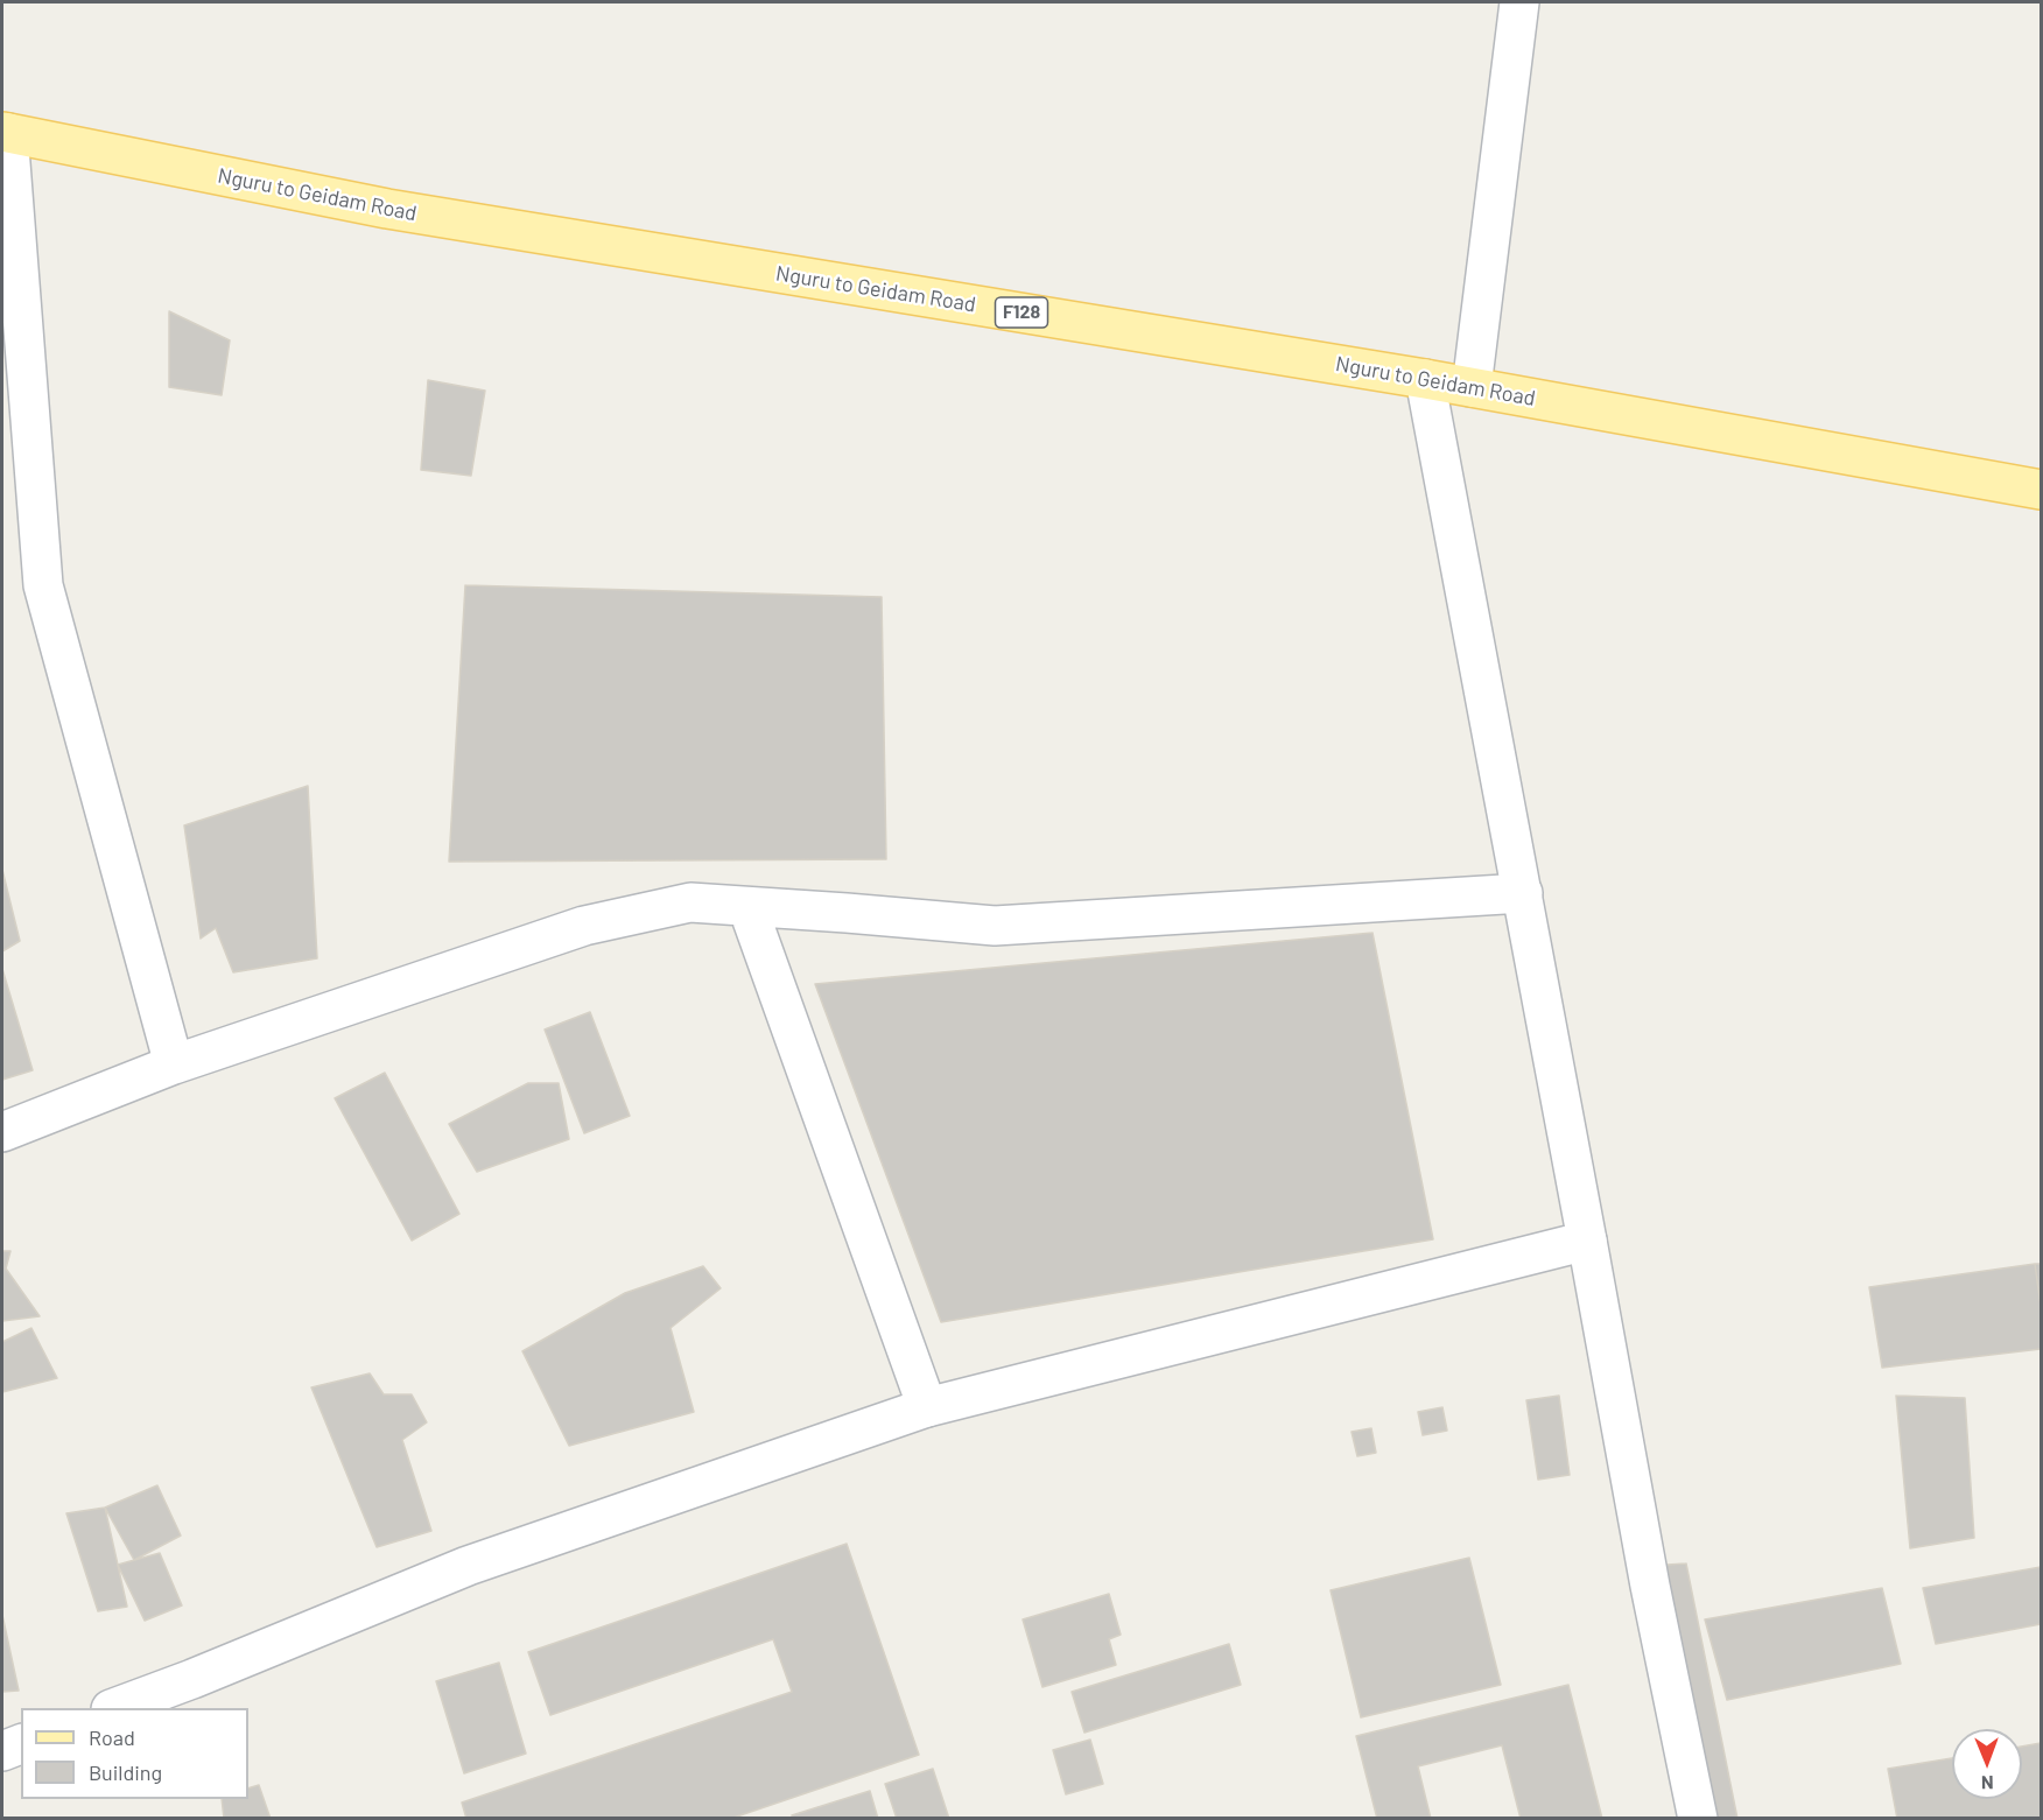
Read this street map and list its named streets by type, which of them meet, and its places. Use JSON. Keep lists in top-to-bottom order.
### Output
{
  "streets": {
    "main road": ["Nguru to Geidam Road", "F128"]
  },
  "legend": ["Road", "Building"],
  "north": "bottom"
}
